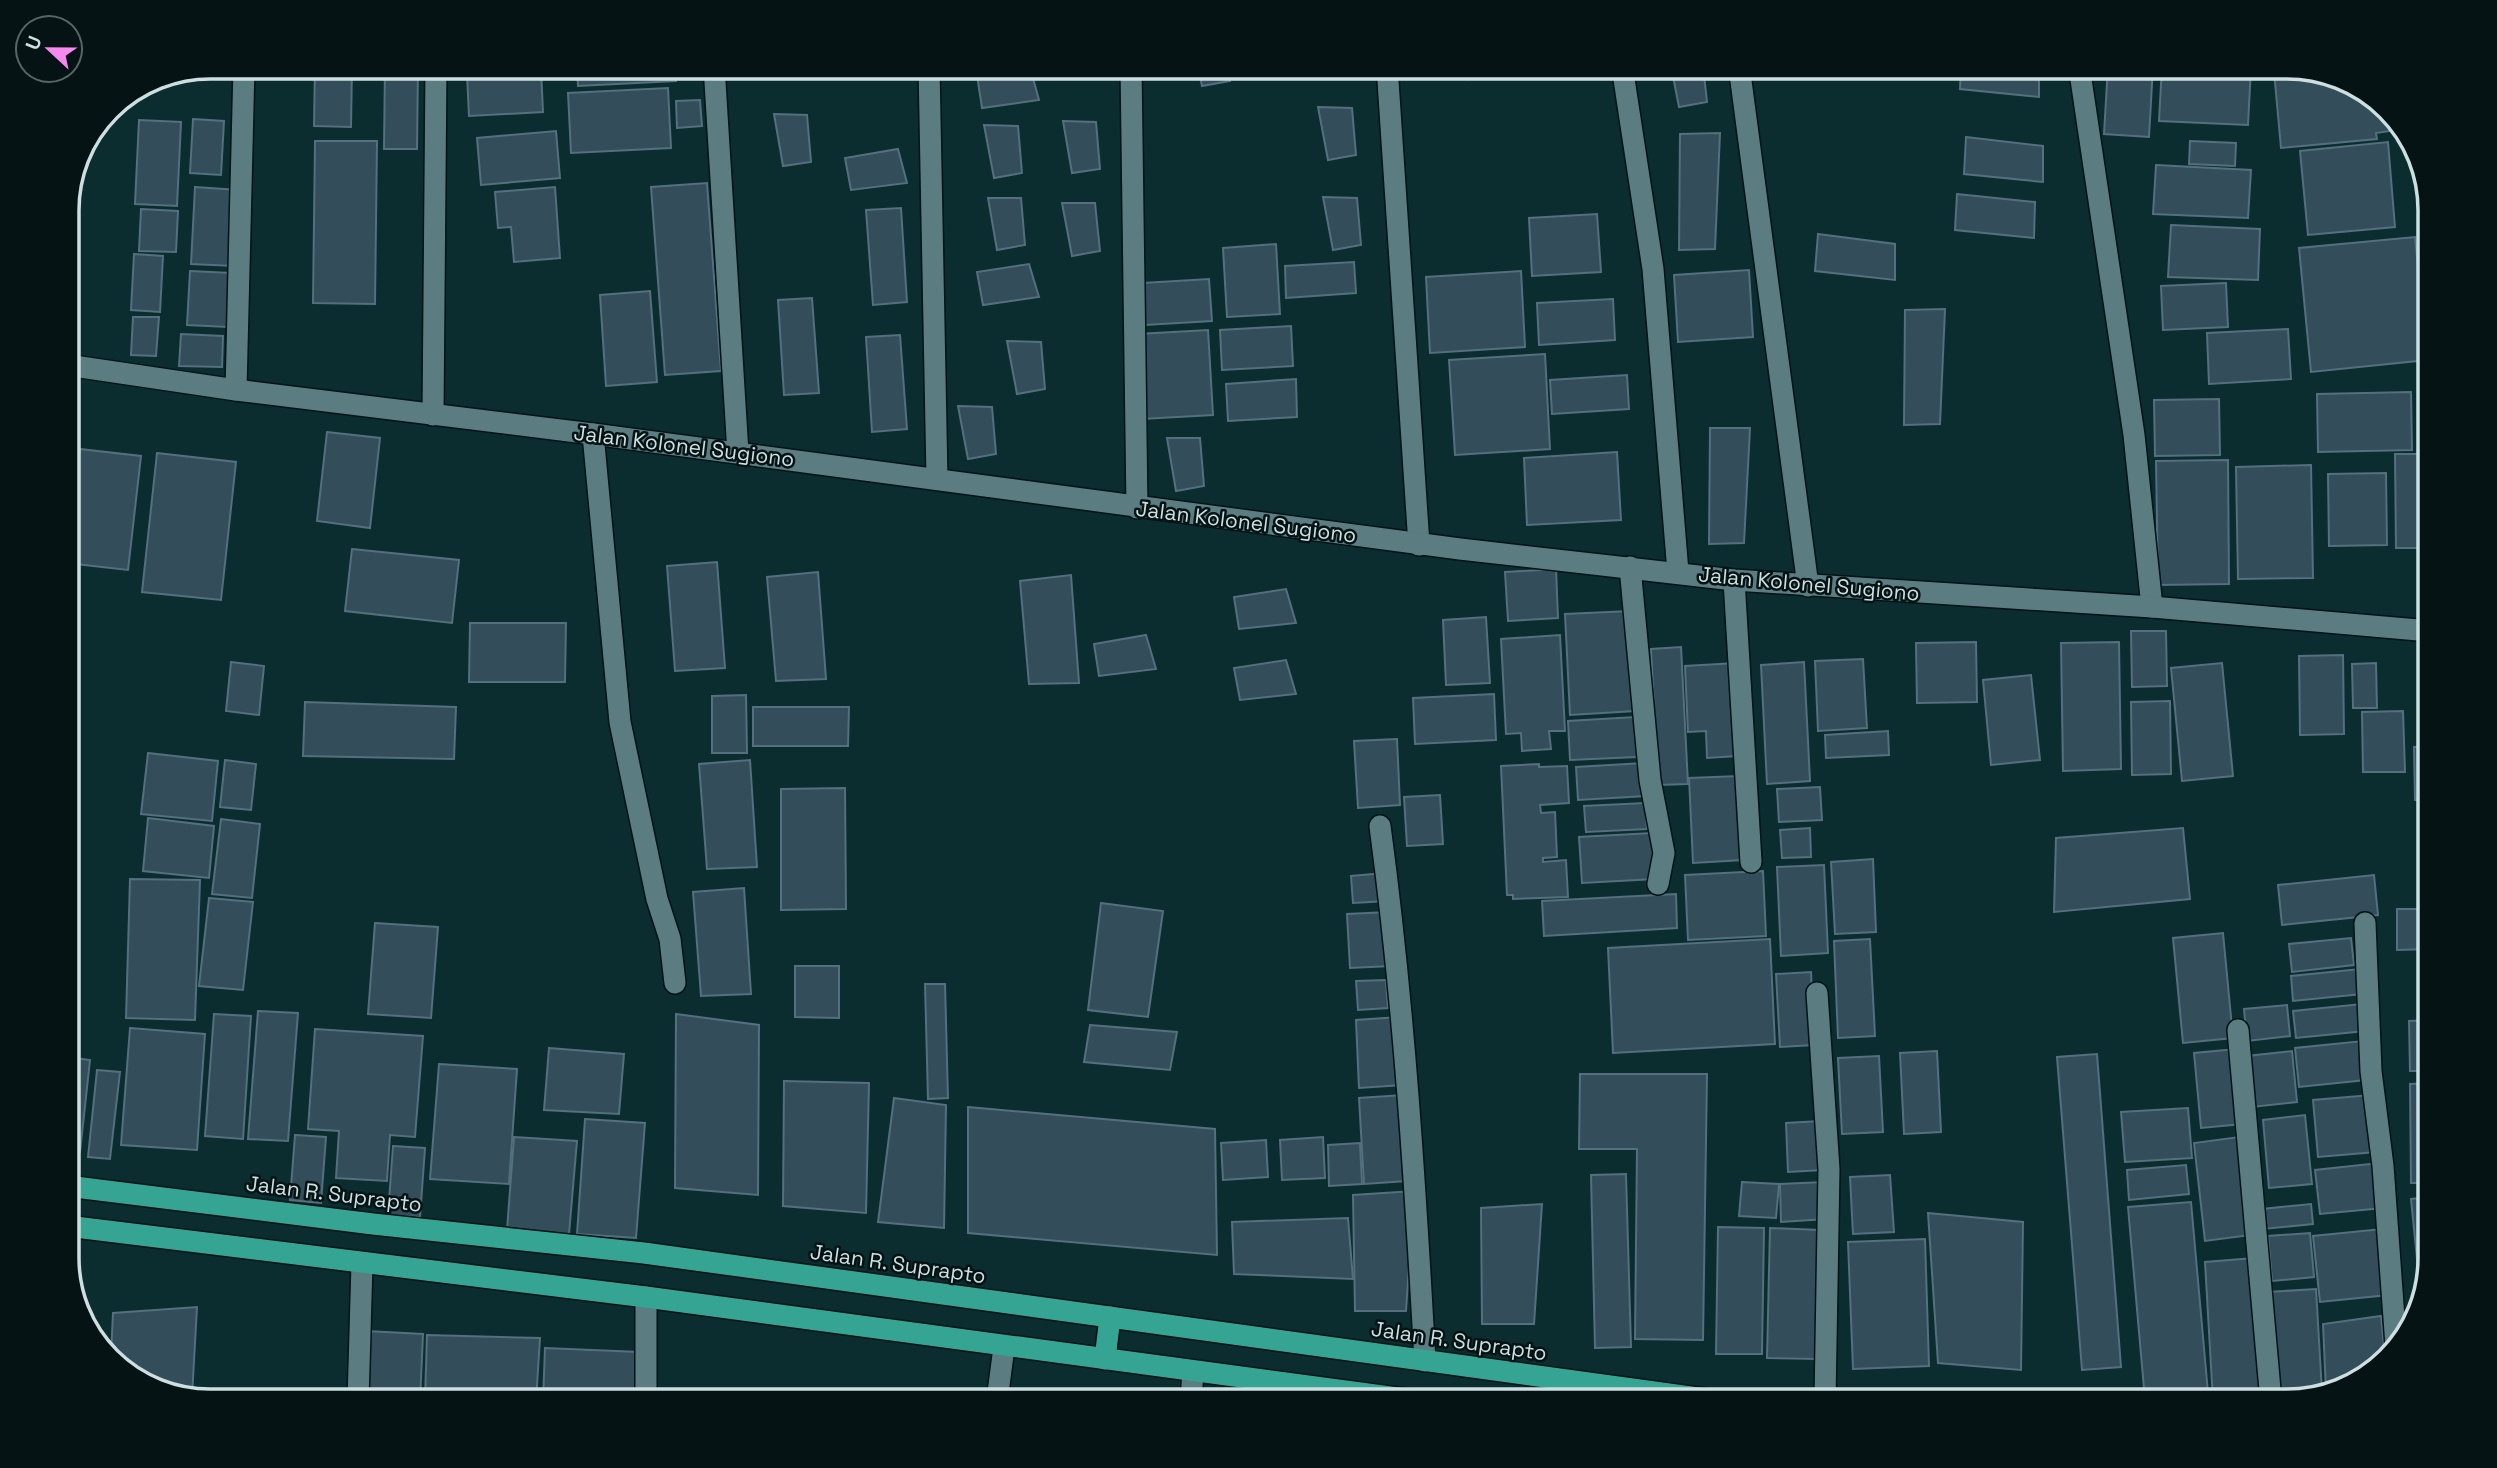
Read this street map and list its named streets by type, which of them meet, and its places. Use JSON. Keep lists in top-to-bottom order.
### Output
{
  "streets": {
    "highway": ["Jalan R. Suprapto"],
    "street": ["Jalan Kolonel Sugiono"]
  },
  "north": "left"
}
